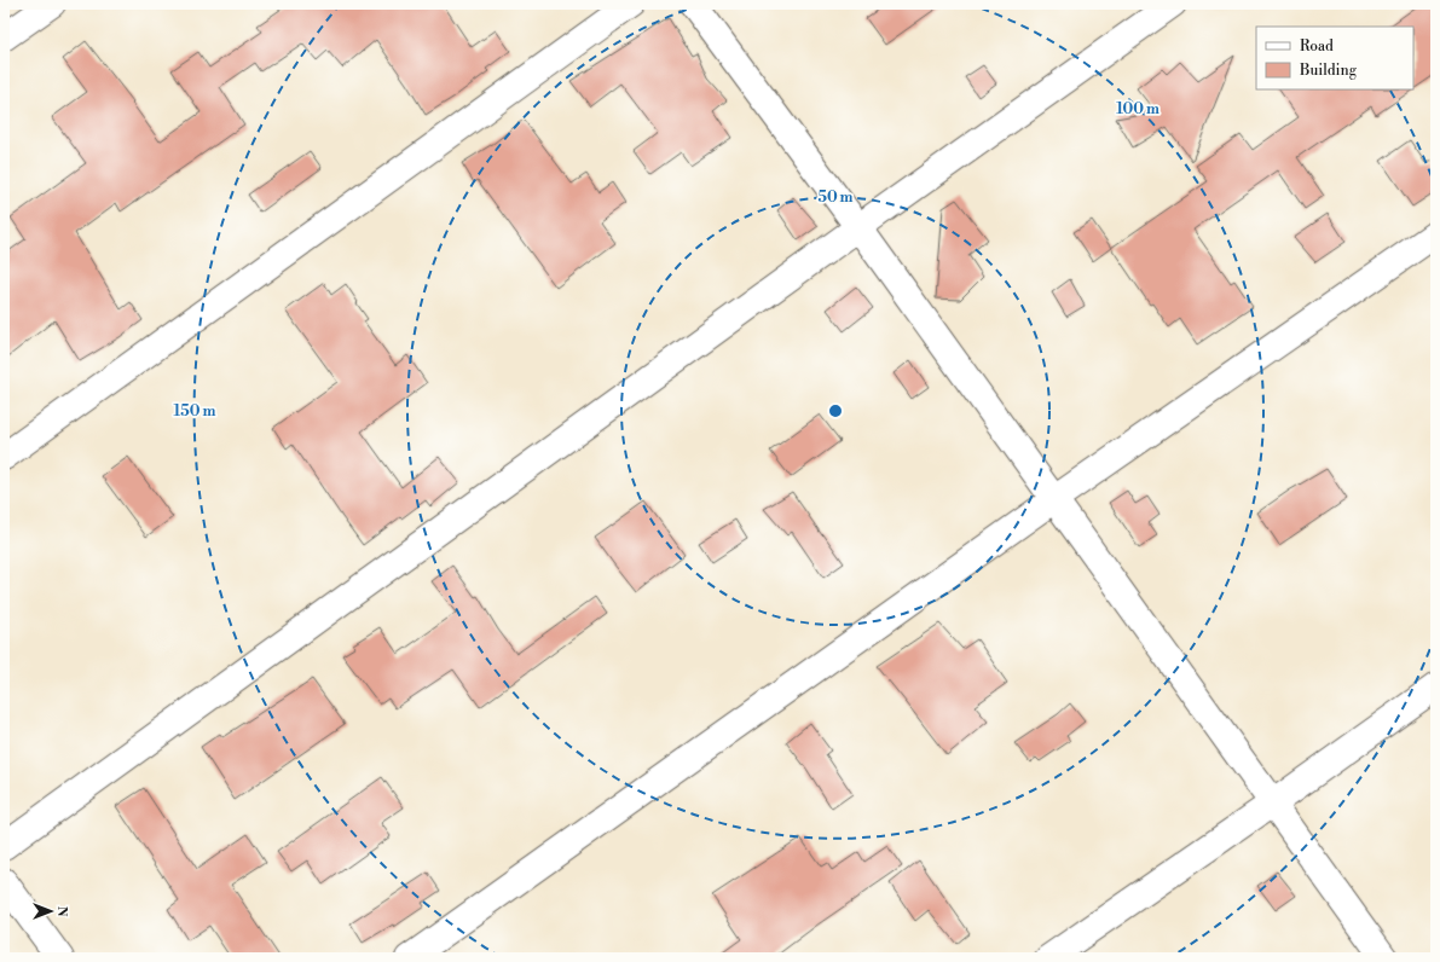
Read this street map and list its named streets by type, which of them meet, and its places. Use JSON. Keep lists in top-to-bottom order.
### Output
{
  "legend": ["Road", "Building"],
  "north": "right",
  "rings": ["100 m", "50 m", "150 m"]
}
